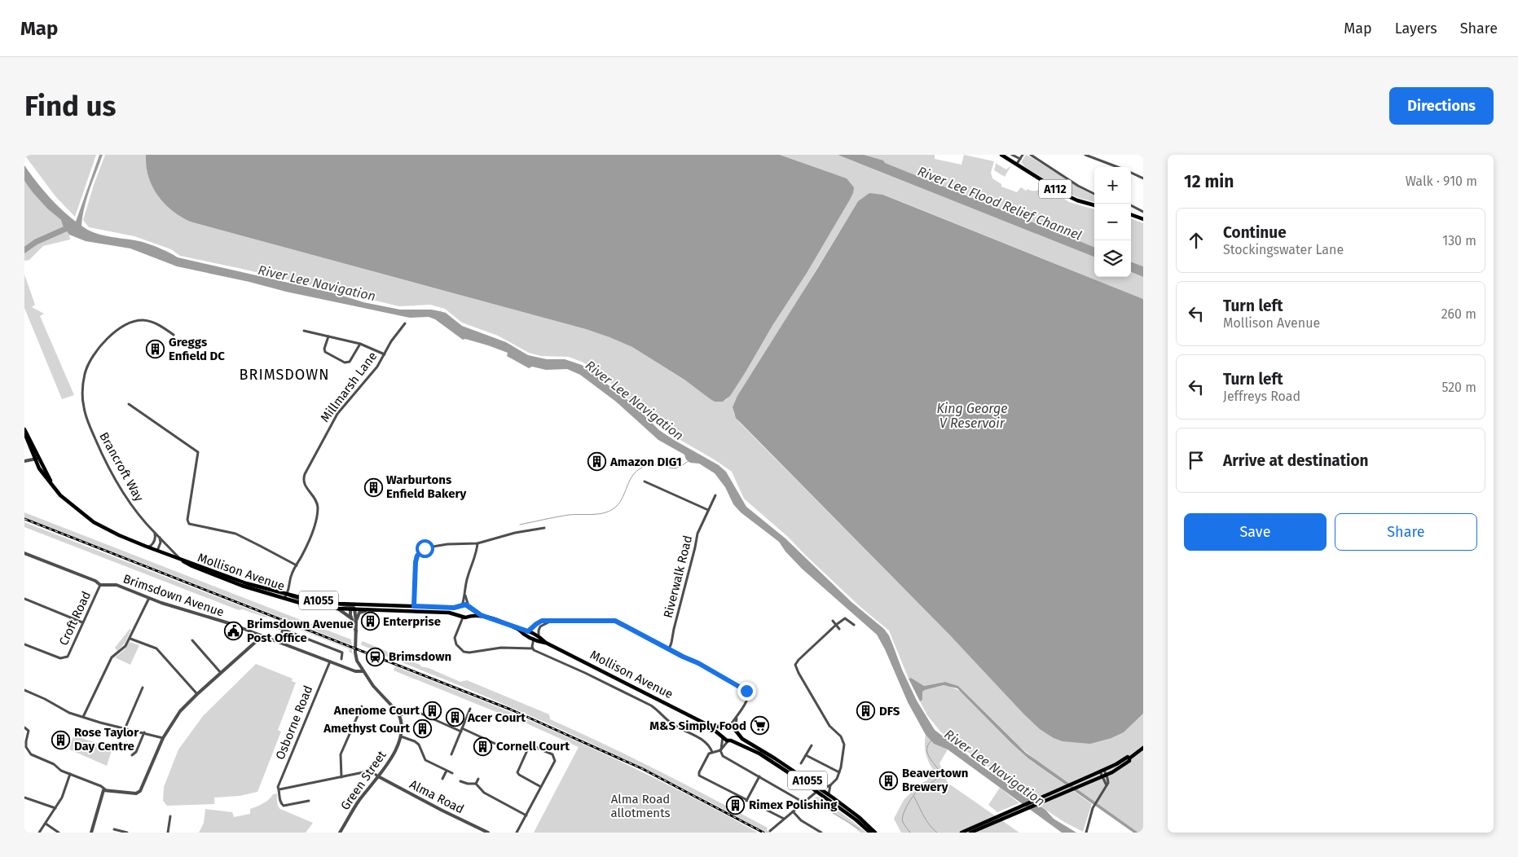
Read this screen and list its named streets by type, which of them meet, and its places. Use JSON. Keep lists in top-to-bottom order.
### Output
{
  "streets": {
    "main road": ["A112", "Mollison Avenue", "A1055"],
    "street": [
      "Millmarsh Lane",
      "Brancroft Way",
      "Riverwalk Road",
      "Brimsdown Avenue",
      "Croft Road",
      "Osborne Road",
      "Green Street",
      "Alma Road"
    ]
  },
  "crossings": [
    ["Millmarsh Lane", "Mollison Avenue"],
    ["Brancroft Way", "Mollison Avenue"],
    ["Brimsdown Avenue", "Croft Road"],
    ["Brimsdown Avenue", "Osborne Road"],
    ["Green Street", "Alma Road"]
  ],
  "districts": ["BRIMSDOWN"],
  "water": ["River Lee Flood Relief Channel", "River Lee Navigation", "King George V Reservoir"],
  "parks": ["Alma Road allotments"],
  "places": {
    "building": [
      "Greggs Enfield DC",
      "Amazon DIG1",
      "Warburtons Enfield Bakery",
      "Enterprise",
      "Anenome Court",
      "DFS",
      "Acer Court",
      "Amethyst Court",
      "Rose Taylor Day Centre",
      "Cornell Court",
      "Beavertown Brewery",
      "Rimex Polishing"
    ],
    "public building": ["Brimsdown Avenue Post Office"],
    "station": ["Brimsdown"],
    "supermarket": ["M&S Simply Food"]
  },
  "page": {
    "header": "Map",
    "nav": ["Map", "Layers", "Share"],
    "buttons": [
      "Directions",
      ["Save", "Share"]
    ],
    "title": "Find us",
    "heading": ["12 min", "Walk · 910 m"],
    "map_buttons": ["+", "−"],
    "list": [
      ["Continue", "Stockingswater Lane", "130 m"],
      ["Turn left", "Mollison Avenue", "260 m"],
      ["Turn left", "Jeffreys Road", "520 m"],
      "Arrive at destination"
    ]
  }
}
